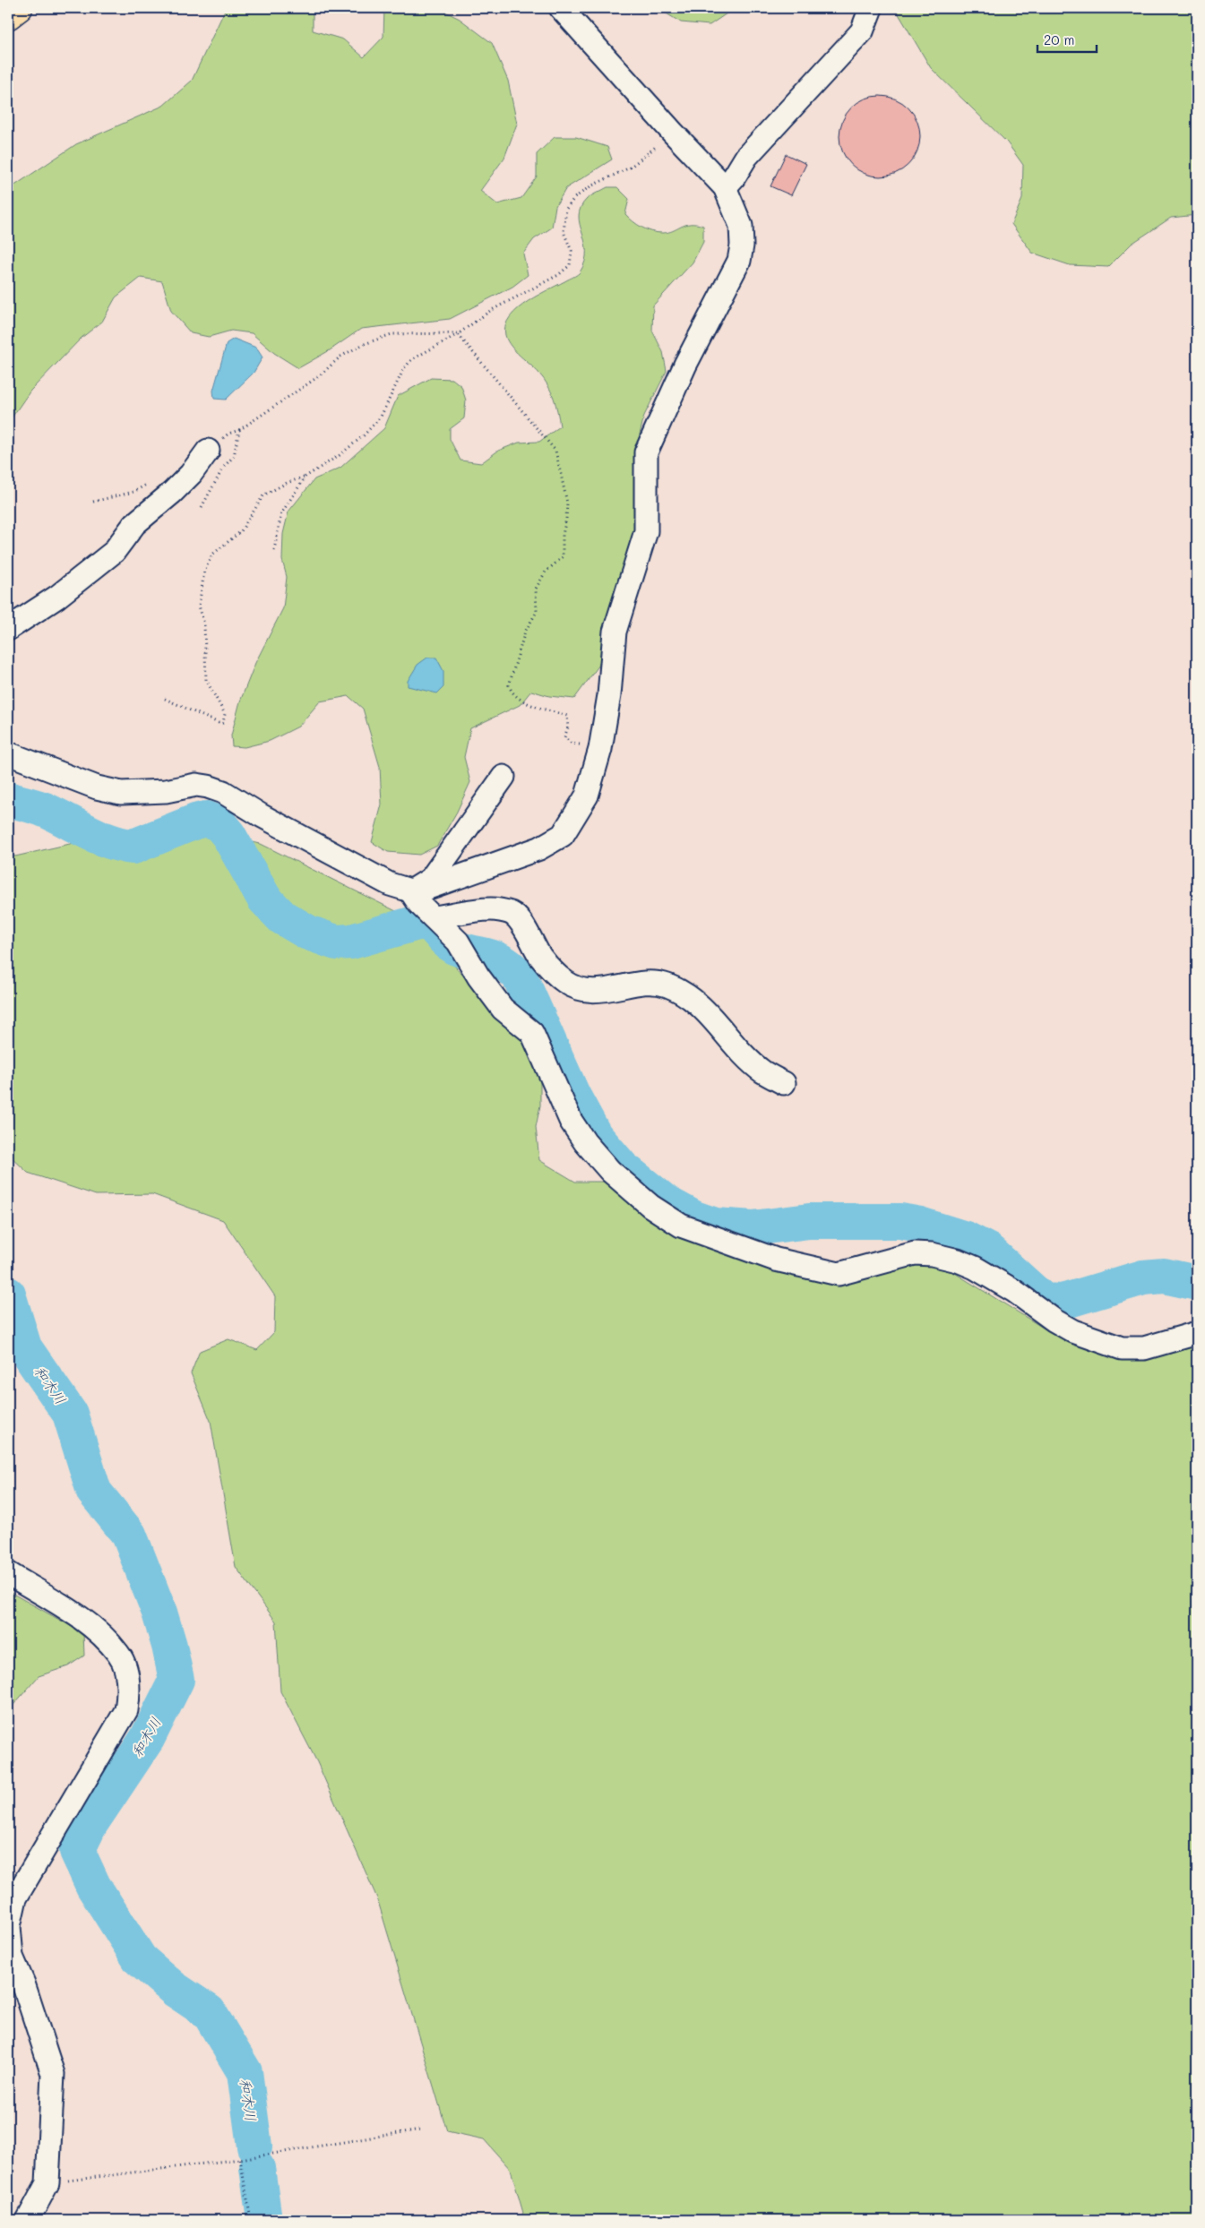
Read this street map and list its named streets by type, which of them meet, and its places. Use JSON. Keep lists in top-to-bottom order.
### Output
{
  "water": ["和木川"],
  "scale_bar": "20 m"
}
